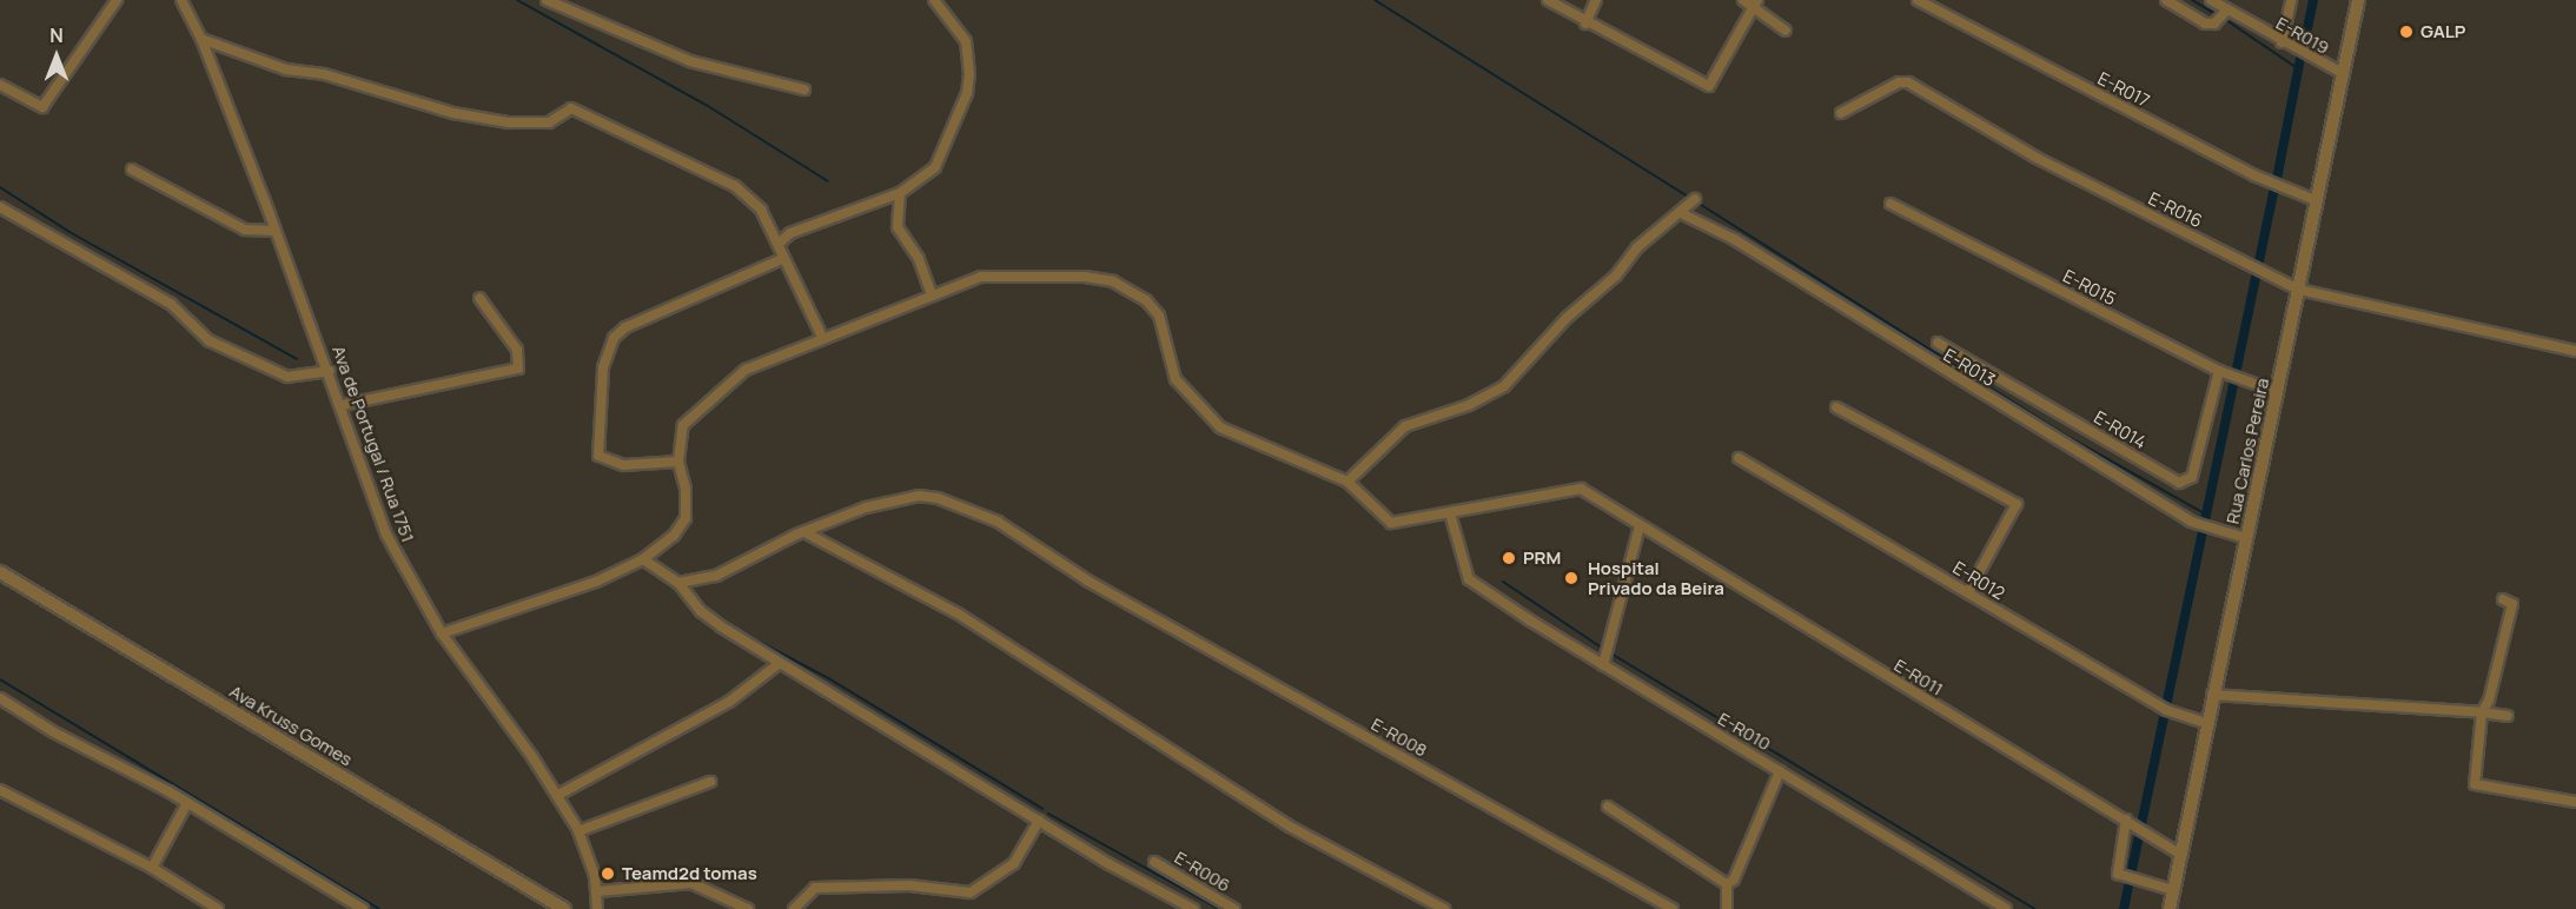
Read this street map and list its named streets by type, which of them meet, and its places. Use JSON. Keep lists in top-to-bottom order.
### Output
{
  "streets": {
    "street": [
      "E-R019",
      "E-R017",
      "E-R016",
      "E-R015",
      "E-R013",
      "E-R014",
      "Ava de Portugal / Rua 1751",
      "Rua Carlos Pereira",
      "E-R012",
      "E-R011",
      "Ava Kruss Gomes",
      "E-R010",
      "E-R008",
      "E-R006"
    ]
  },
  "crossings": [
    ["E-R019", "Rua Carlos Pereira"],
    ["E-R017", "Rua Carlos Pereira"],
    ["E-R016", "Rua Carlos Pereira"],
    ["E-R015", "E-R014"],
    ["E-R015", "Rua Carlos Pereira"],
    ["E-R013", "Rua Carlos Pereira"],
    ["Rua Carlos Pereira", "E-R012"],
    ["Rua Carlos Pereira", "E-R011"],
    ["E-R011", "E-R010"]
  ],
  "places": [
    "GALP",
    "PRM",
    "Hospital Privado da Beira",
    "Teamd2d tomas"
  ],
  "north": "top"
}
